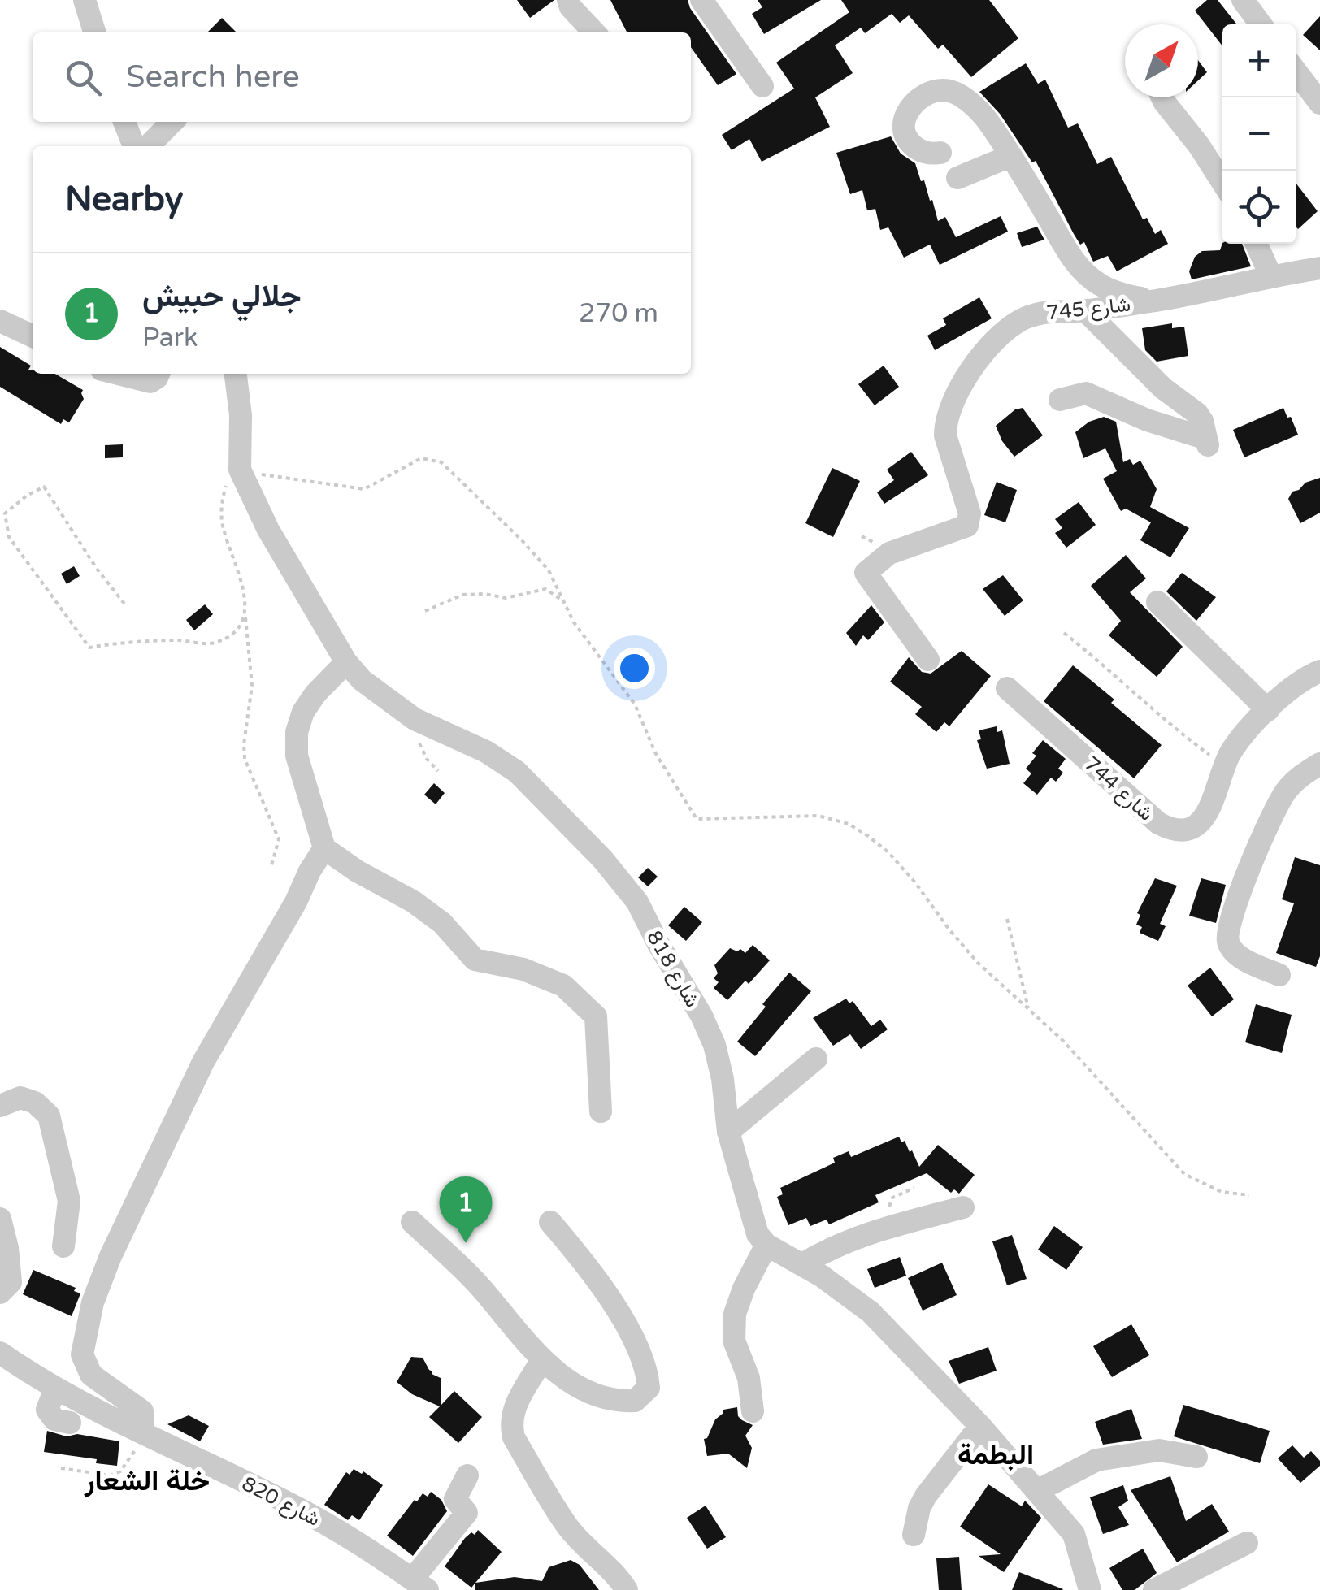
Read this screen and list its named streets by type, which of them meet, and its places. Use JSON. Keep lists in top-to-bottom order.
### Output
{
  "streets": {
    "street": [
      "شارع 745",
      "شارع 744",
      "شارع 818",
      "شارع 820"
    ]
  },
  "districts": ["البطمة", "خلة الشعار"],
  "north": "top right",
  "page": {
    "map_buttons": ["+", "−"],
    "search": "Search here",
    "heading": "Nearby",
    "list": [
      {
        "mark": "1",
        "name": "جلالي حبيش",
        "note": "Park",
        "value": "270 m"
      }
    ],
    "pins": "1"
  }
}
